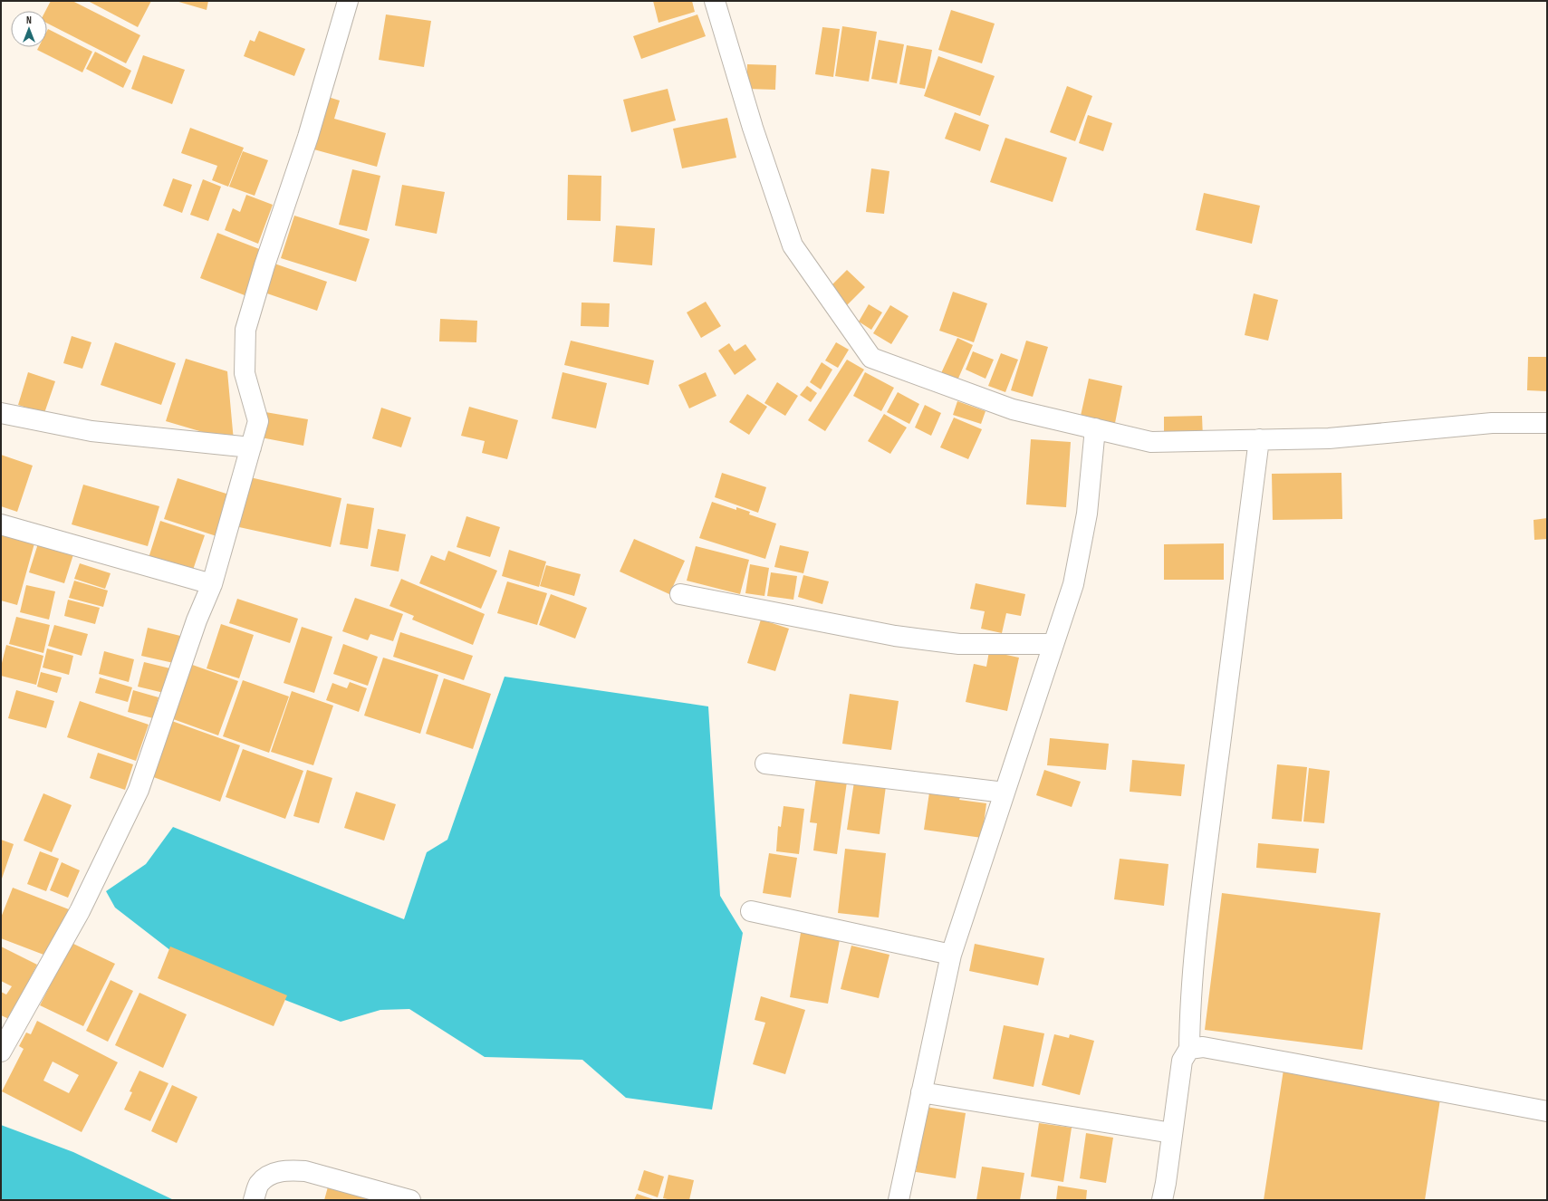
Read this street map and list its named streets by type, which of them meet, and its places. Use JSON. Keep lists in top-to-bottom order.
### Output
{
  "north": "top"
}
